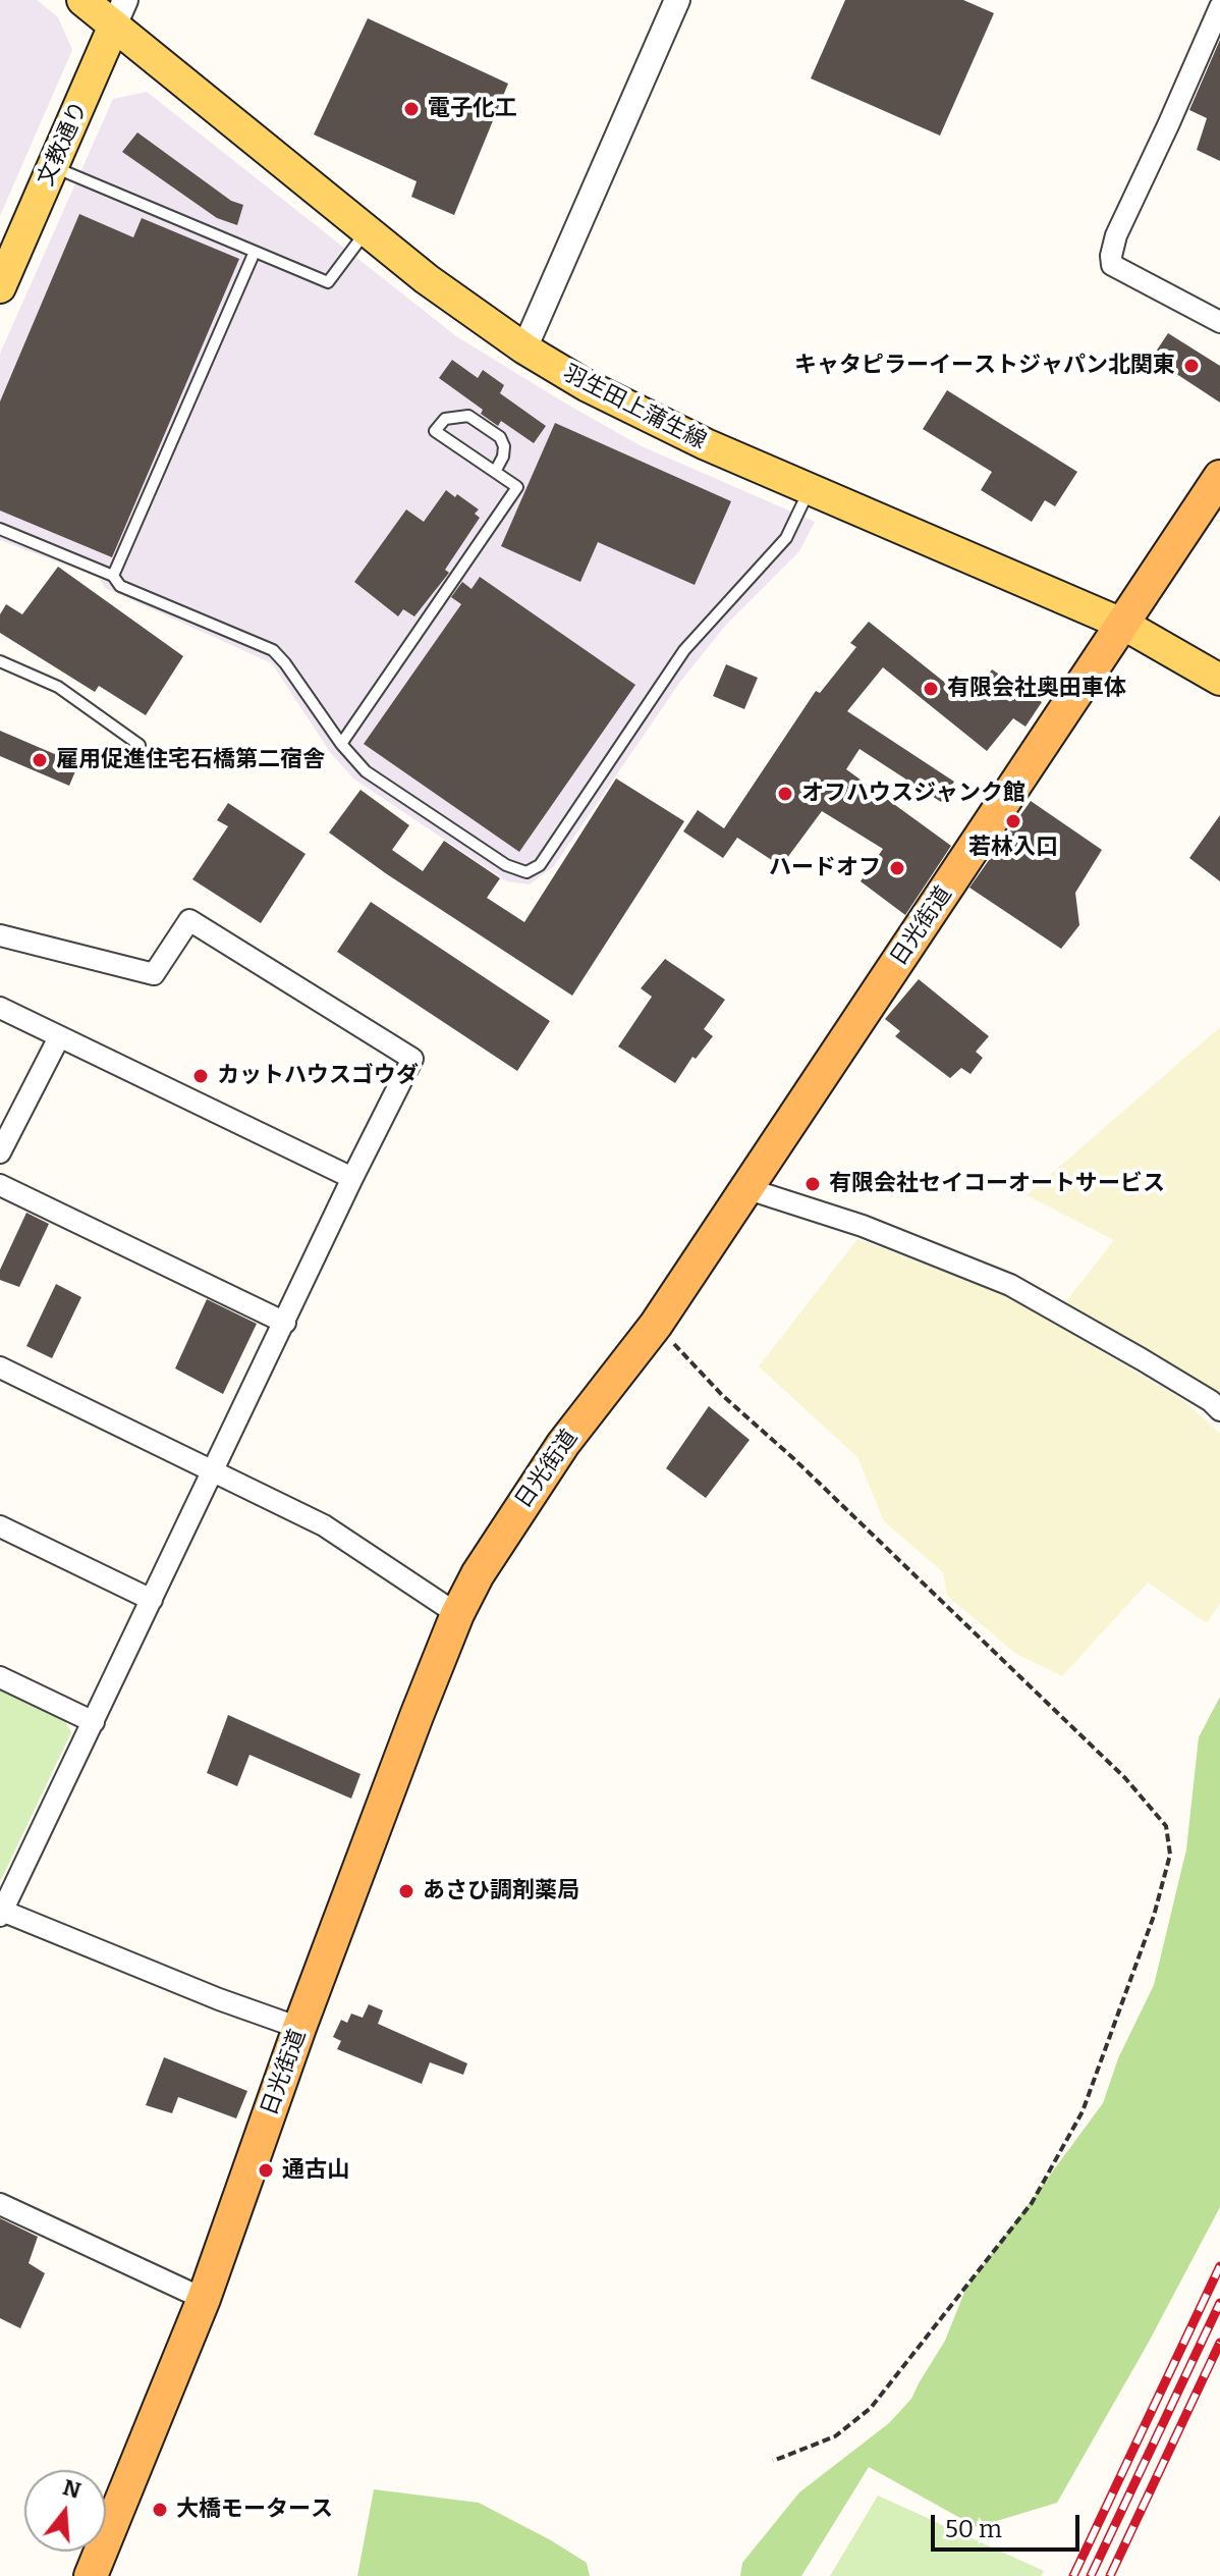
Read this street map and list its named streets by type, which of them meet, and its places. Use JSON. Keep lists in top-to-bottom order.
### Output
{
  "streets": {
    "highway": ["日光街道"],
    "main road": ["文教通り", "羽生田上蒲生線"]
  },
  "crossings": [
    ["文教通り", "羽生田上蒲生線"],
    ["羽生田上蒲生線", "日光街道"]
  ],
  "places": [
    "電子化工",
    "キャタピラーイーストジャパン北関東",
    "有限会社奥田車体",
    "雇用促進住宅石橋第二宿舎",
    "オフハウスジャンク館",
    "若林入口",
    "ハードオフ",
    "カットハウスゴウダ",
    "有限会社セイコーオートサービス",
    "あさひ調剤薬局",
    "通古山",
    "大橋モータース"
  ],
  "scale_bar": "50 m",
  "north": "top"
}
